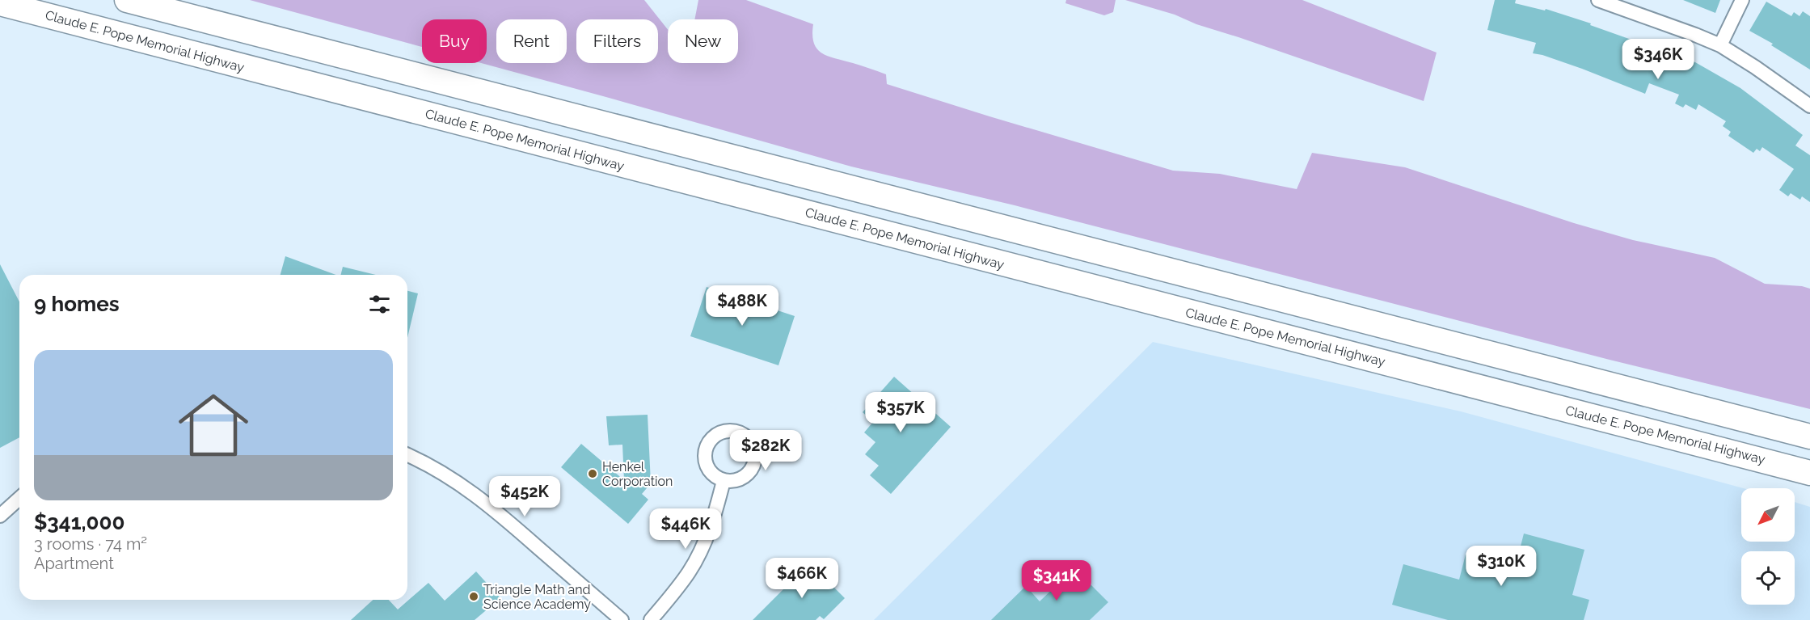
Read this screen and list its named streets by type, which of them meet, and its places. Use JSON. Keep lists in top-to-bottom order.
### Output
{
  "streets": {
    "highway": ["Claude E. Pope Memorial Highway"]
  },
  "places": ["Henkel Corporation", "Triangle Math and Science Academy"],
  "north": "bottom left",
  "page": {
    "chip": [
      "Buy",
      "Rent",
      "Filters",
      "New"
    ],
    "price": [
      "$346K",
      "$488K",
      "$357K",
      "$282K",
      "$452K",
      "$446K",
      "$310K",
      "$466K",
      "$341K"
    ],
    "heading": "9 homes",
    "list": [
      {
        "name": "$341,000",
        "note": "3 rooms · 74 m² · Apartment"
      }
    ]
  }
}
